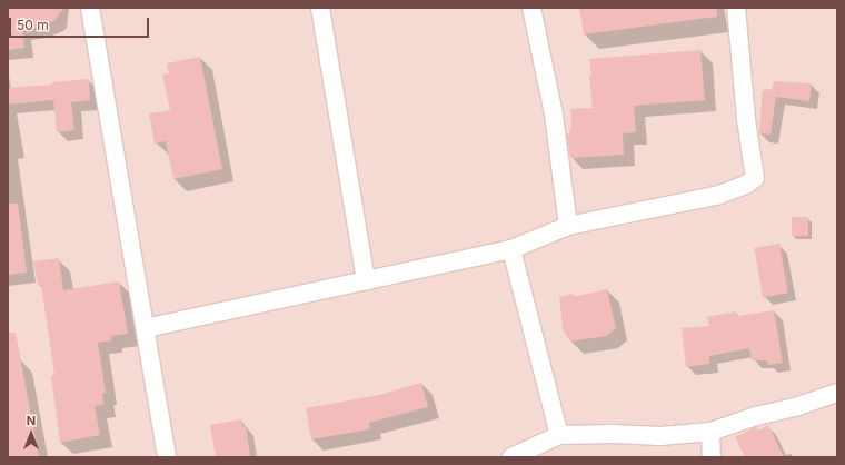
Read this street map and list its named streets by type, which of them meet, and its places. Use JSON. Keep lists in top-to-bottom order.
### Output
{
  "scale_bar": "50 m",
  "north": "top"
}
